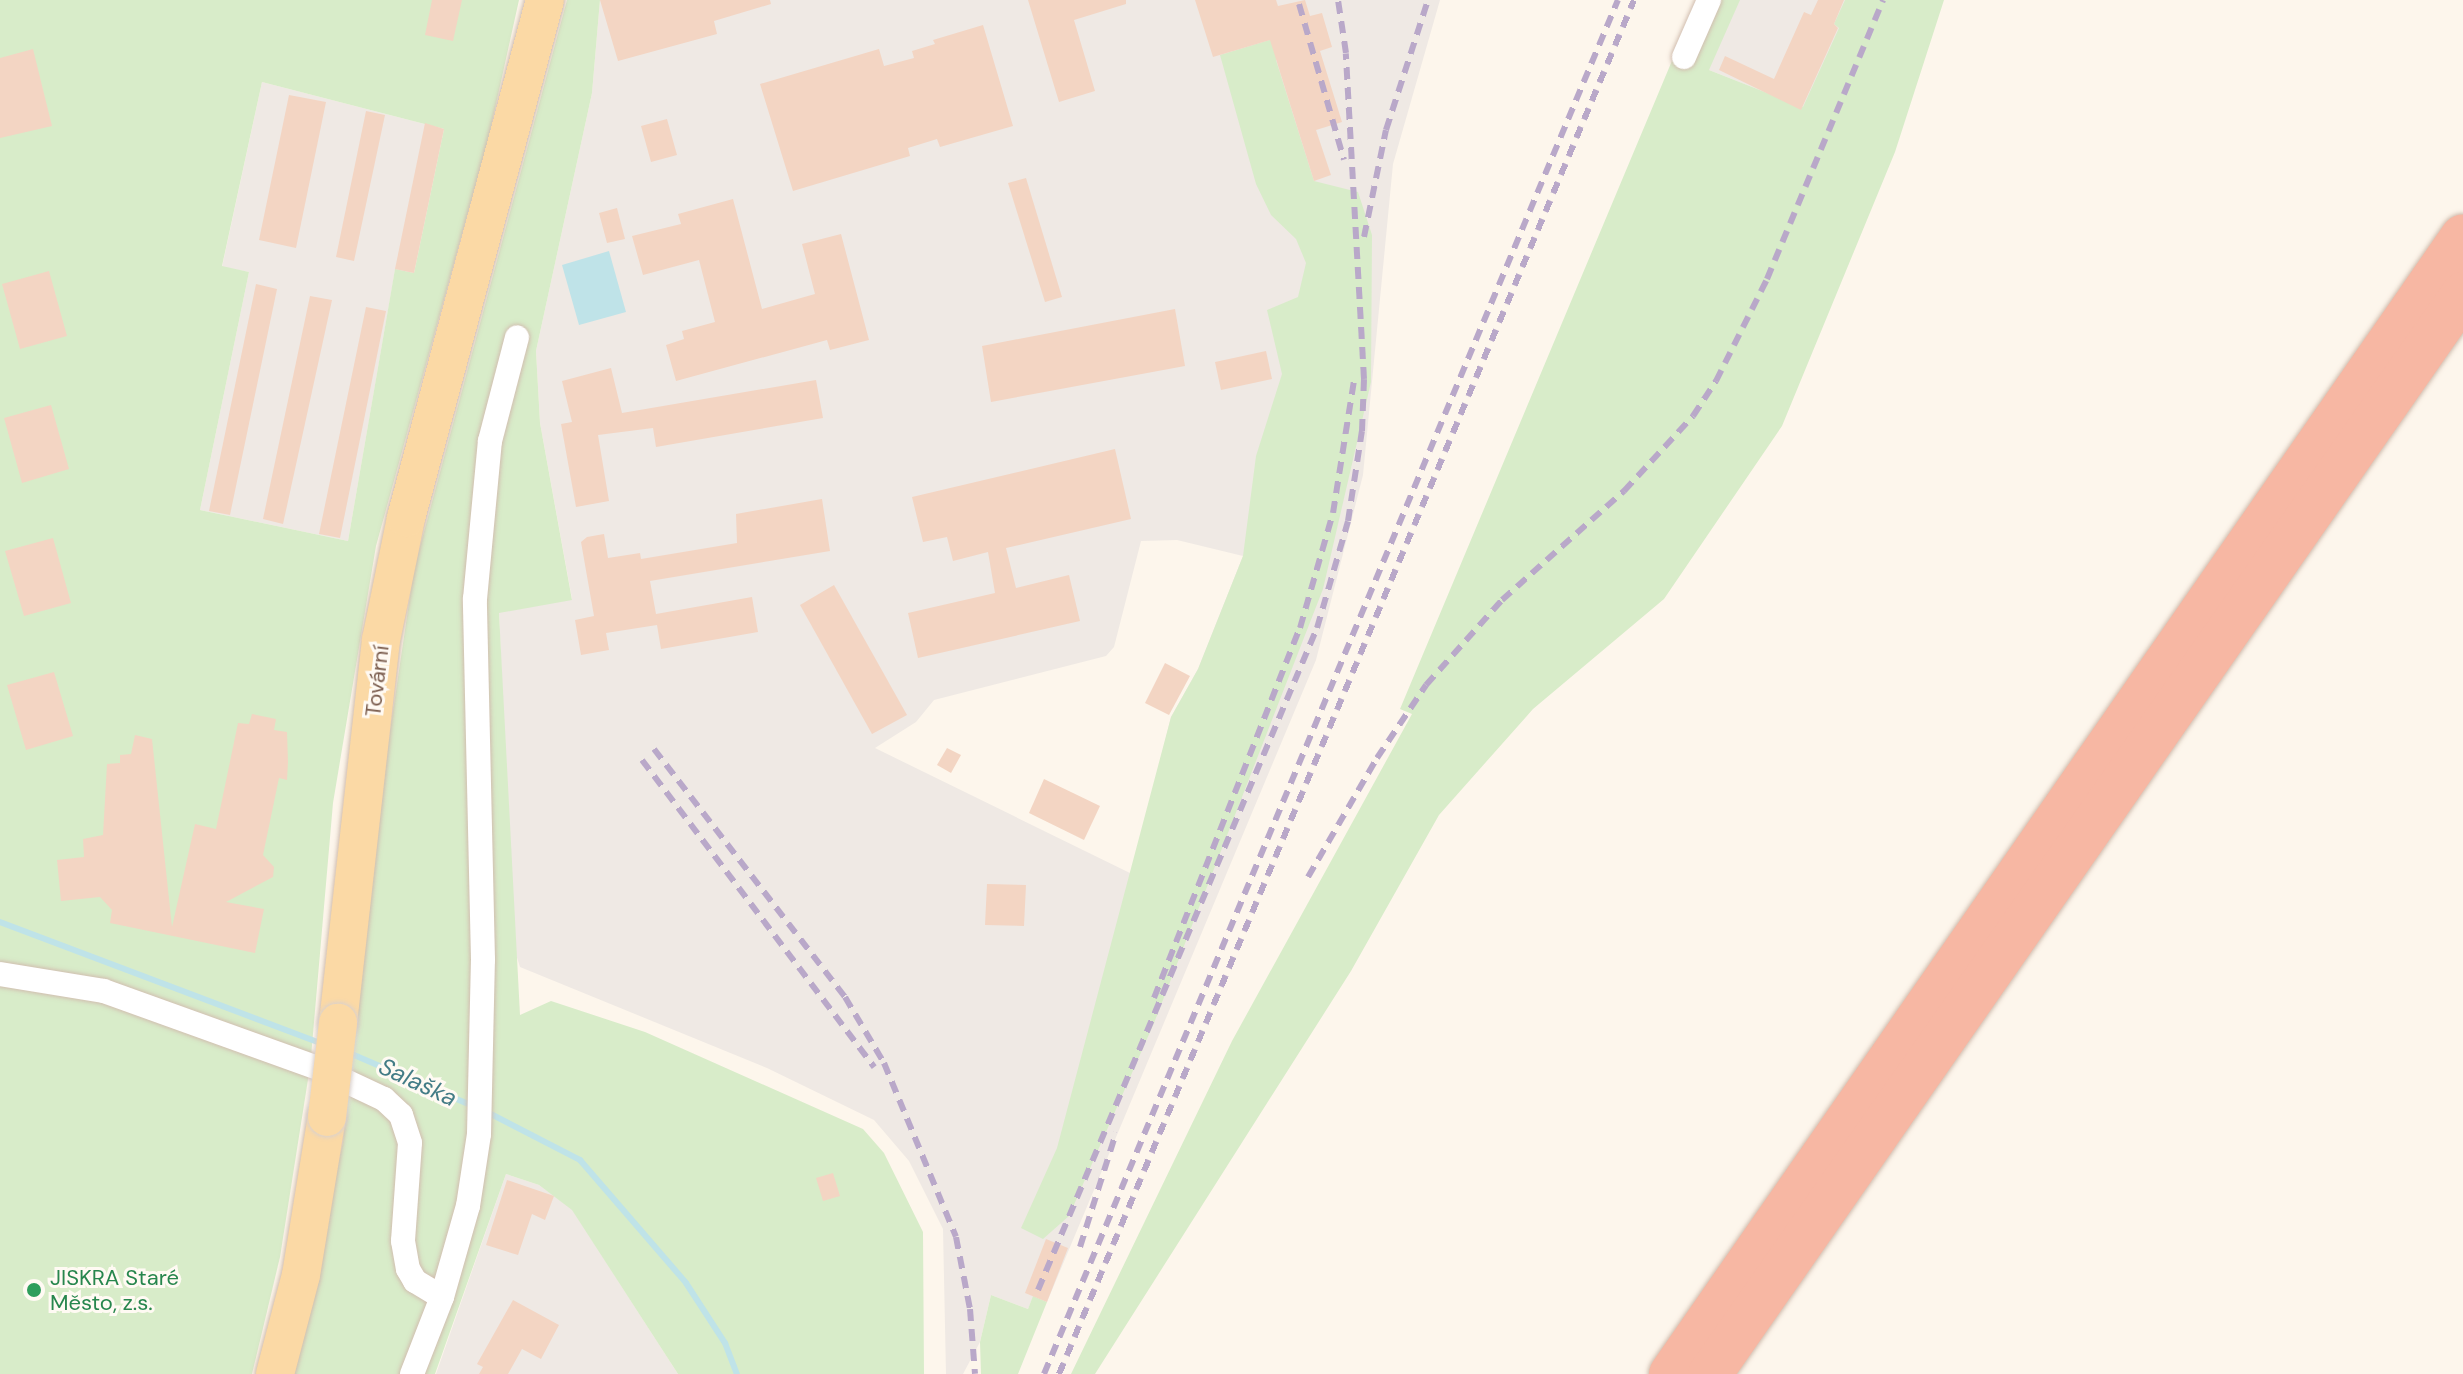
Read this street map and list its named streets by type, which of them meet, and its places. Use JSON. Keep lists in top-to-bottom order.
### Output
{
  "streets": {
    "main road": ["Tovární"]
  },
  "water": ["Salaška"],
  "places": ["JISKRA Staré Město, z.s."]
}
